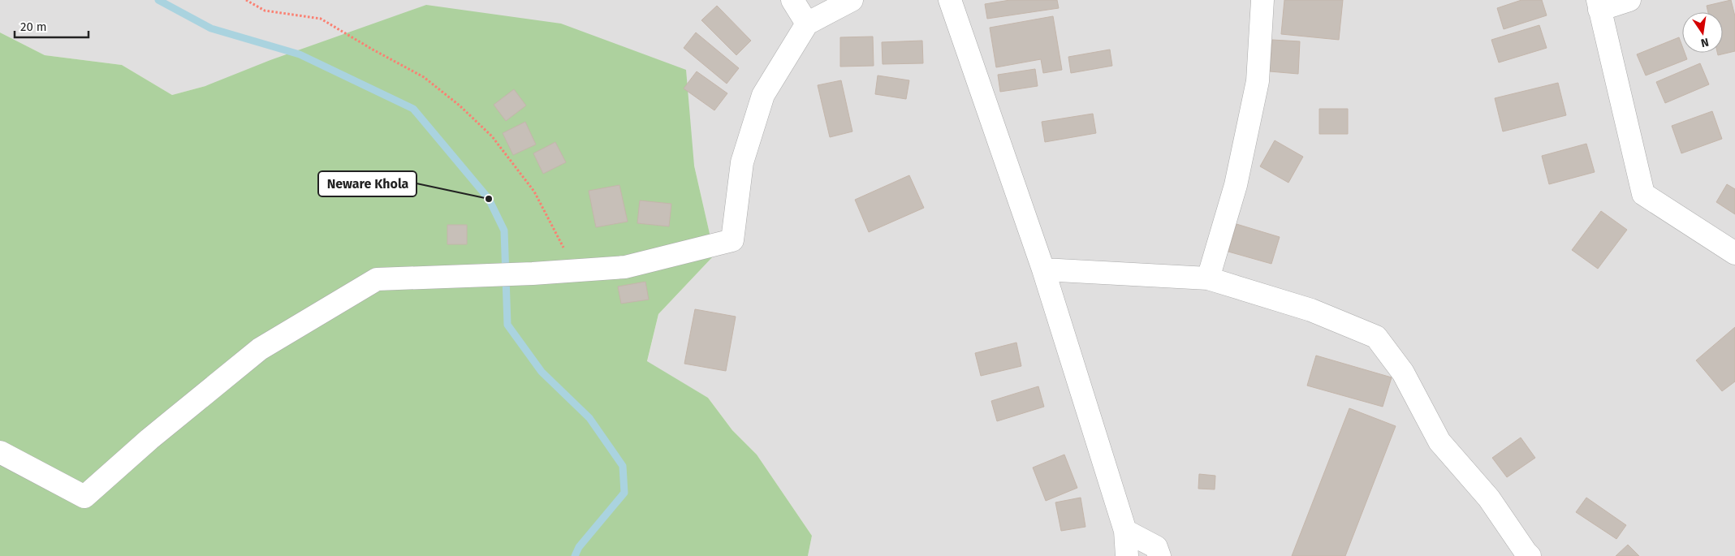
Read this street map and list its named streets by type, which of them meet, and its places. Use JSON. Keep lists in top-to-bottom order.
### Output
{
  "places": ["Neware Khola"],
  "scale_bar": "20 m",
  "north": "bottom"
}
